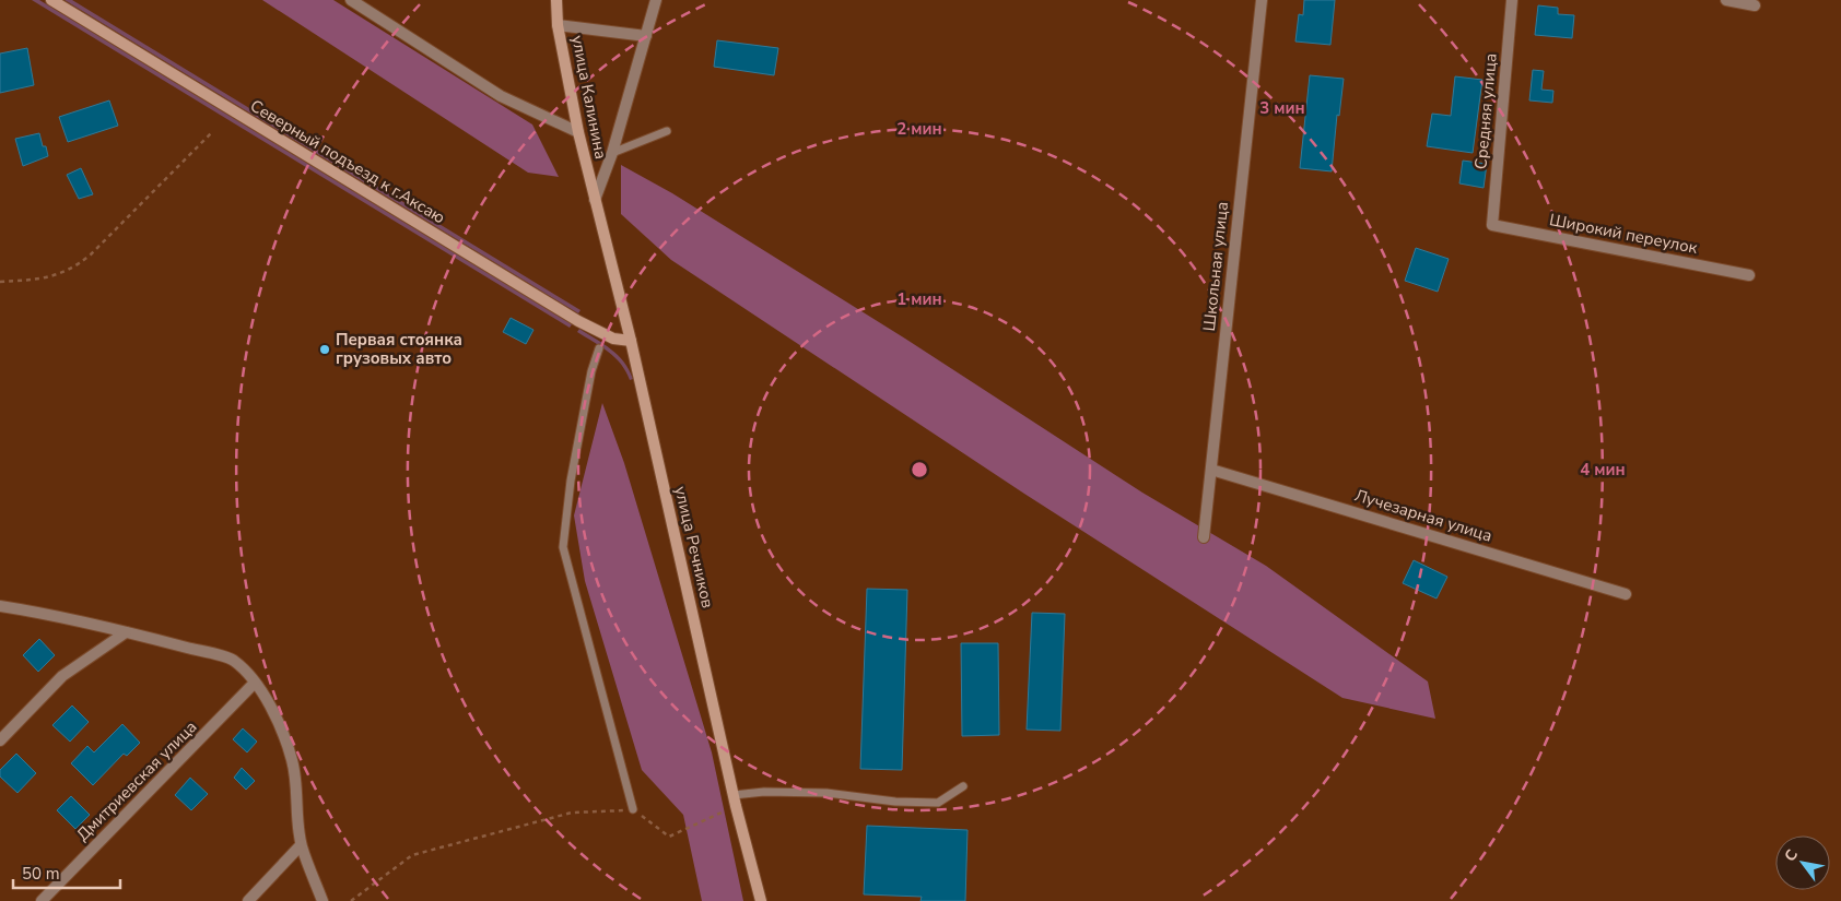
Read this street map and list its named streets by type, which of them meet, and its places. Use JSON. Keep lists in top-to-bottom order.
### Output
{
  "streets": {
    "street": [
      "улица Калинина",
      "Средняя улица",
      "Северный подъезд к г.Аксаю",
      "Широкий переулок",
      "Школьная улица",
      "Лучезарная улица",
      "улица Речников",
      "Дмитриевская улица"
    ]
  },
  "crossings": [
    ["улица Калинина", "улица Речников"],
    ["Средняя улица", "Широкий переулок"],
    ["Северный подъезд к г.Аксаю", "улица Речников"],
    ["Школьная улица", "Лучезарная улица"]
  ],
  "places": ["Первая стоянка грузовых авто"],
  "scale_bar": "50 m",
  "north": "top left",
  "rings": [
    "3 мин",
    "2 мин",
    "1 мин",
    "4 мин"
  ]
}
